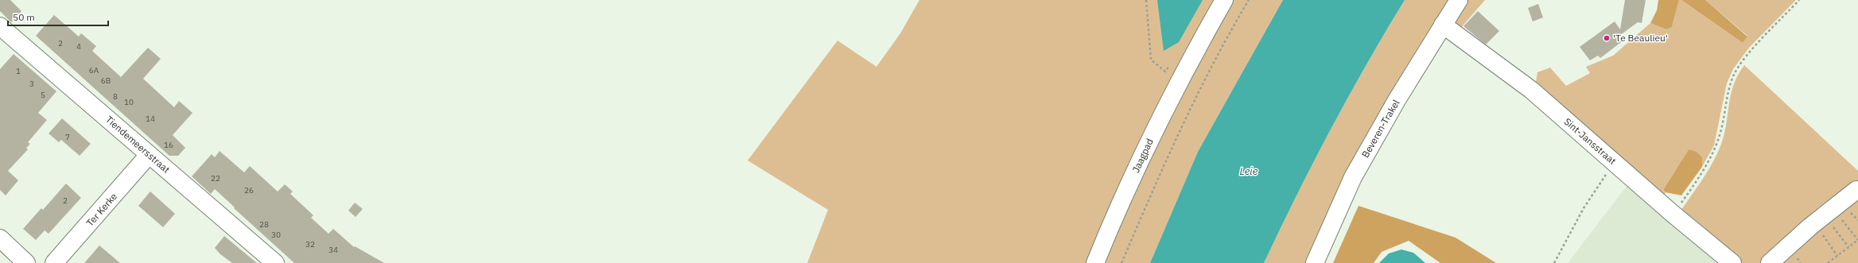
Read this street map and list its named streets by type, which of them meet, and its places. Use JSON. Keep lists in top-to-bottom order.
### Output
{
  "streets": {
    "street": [
      "Beveren-Trakel",
      "Sint-Jansstraat",
      "Tiendemeersstraat",
      "Jaagpad",
      "Ter Kerke"
    ]
  },
  "crossings": [
    ["Beveren-Trakel", "Sint-Jansstraat"],
    ["Tiendemeersstraat", "Ter Kerke"]
  ],
  "water": ["Leie"],
  "places": ["'Te Beaulieu'"],
  "house_numbers": [
    "2",
    "4",
    "6A",
    "1",
    "6B",
    "3",
    "5",
    "8",
    "10",
    "14",
    "7",
    "16",
    "22",
    "26",
    "2",
    "28",
    "30",
    "32",
    "34"
  ],
  "scale_bar": "50 m"
}
